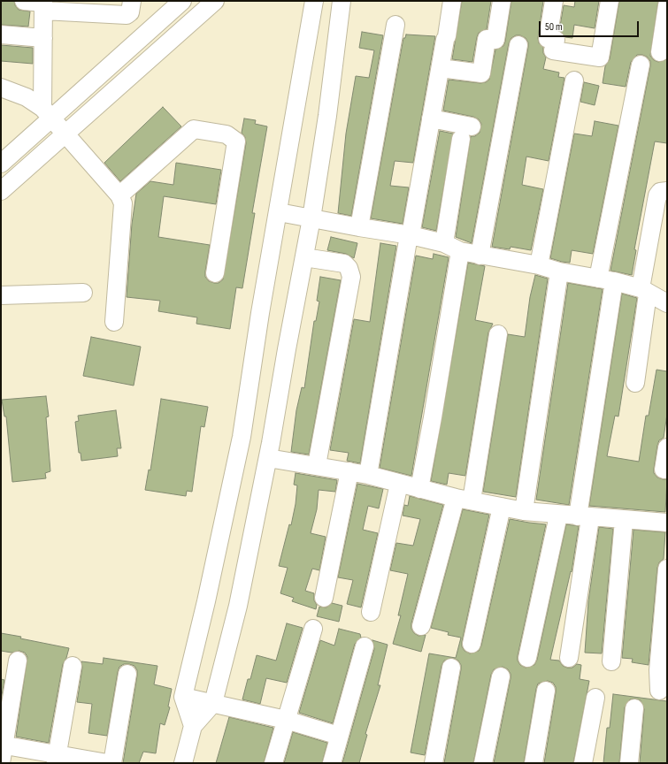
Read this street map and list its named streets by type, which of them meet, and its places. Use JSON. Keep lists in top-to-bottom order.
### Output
{
  "scale_bar": "50 m"
}
